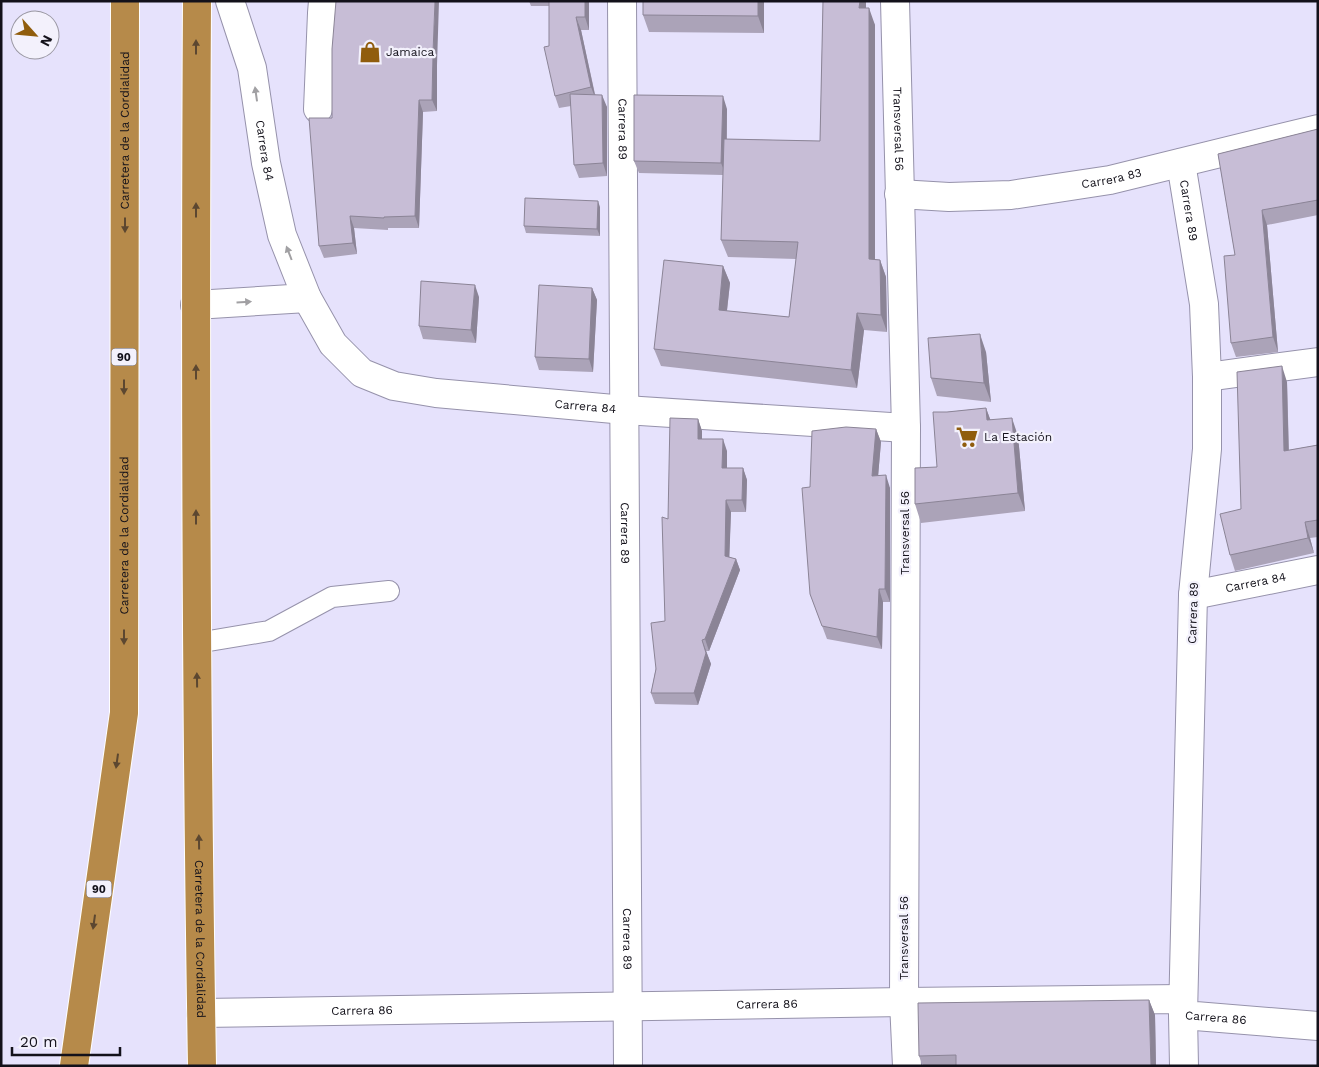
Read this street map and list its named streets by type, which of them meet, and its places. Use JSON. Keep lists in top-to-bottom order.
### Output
{
  "streets": {
    "highway": ["Carretera de la Cordialidad", "90"],
    "street": [
      "Carrera 89",
      "Transversal 56",
      "Carrera 84",
      "Carrera 83",
      "Carrera 86"
    ]
  },
  "crossings": [
    ["Carrera 89", "Carrera 84"],
    ["Carrera 89", "Carrera 83"],
    ["Carrera 89", "Carrera 86"],
    ["Transversal 56", "Carrera 84"],
    ["Transversal 56", "Carrera 83"],
    ["Transversal 56", "Carrera 86"],
    ["Carretera de la Cordialidad", "Carrera 86"]
  ],
  "places": {
    "shop": ["Jamaica"],
    "supermarket": ["La Estación"]
  },
  "scale_bar": "20 m",
  "north": "bottom right"
}
